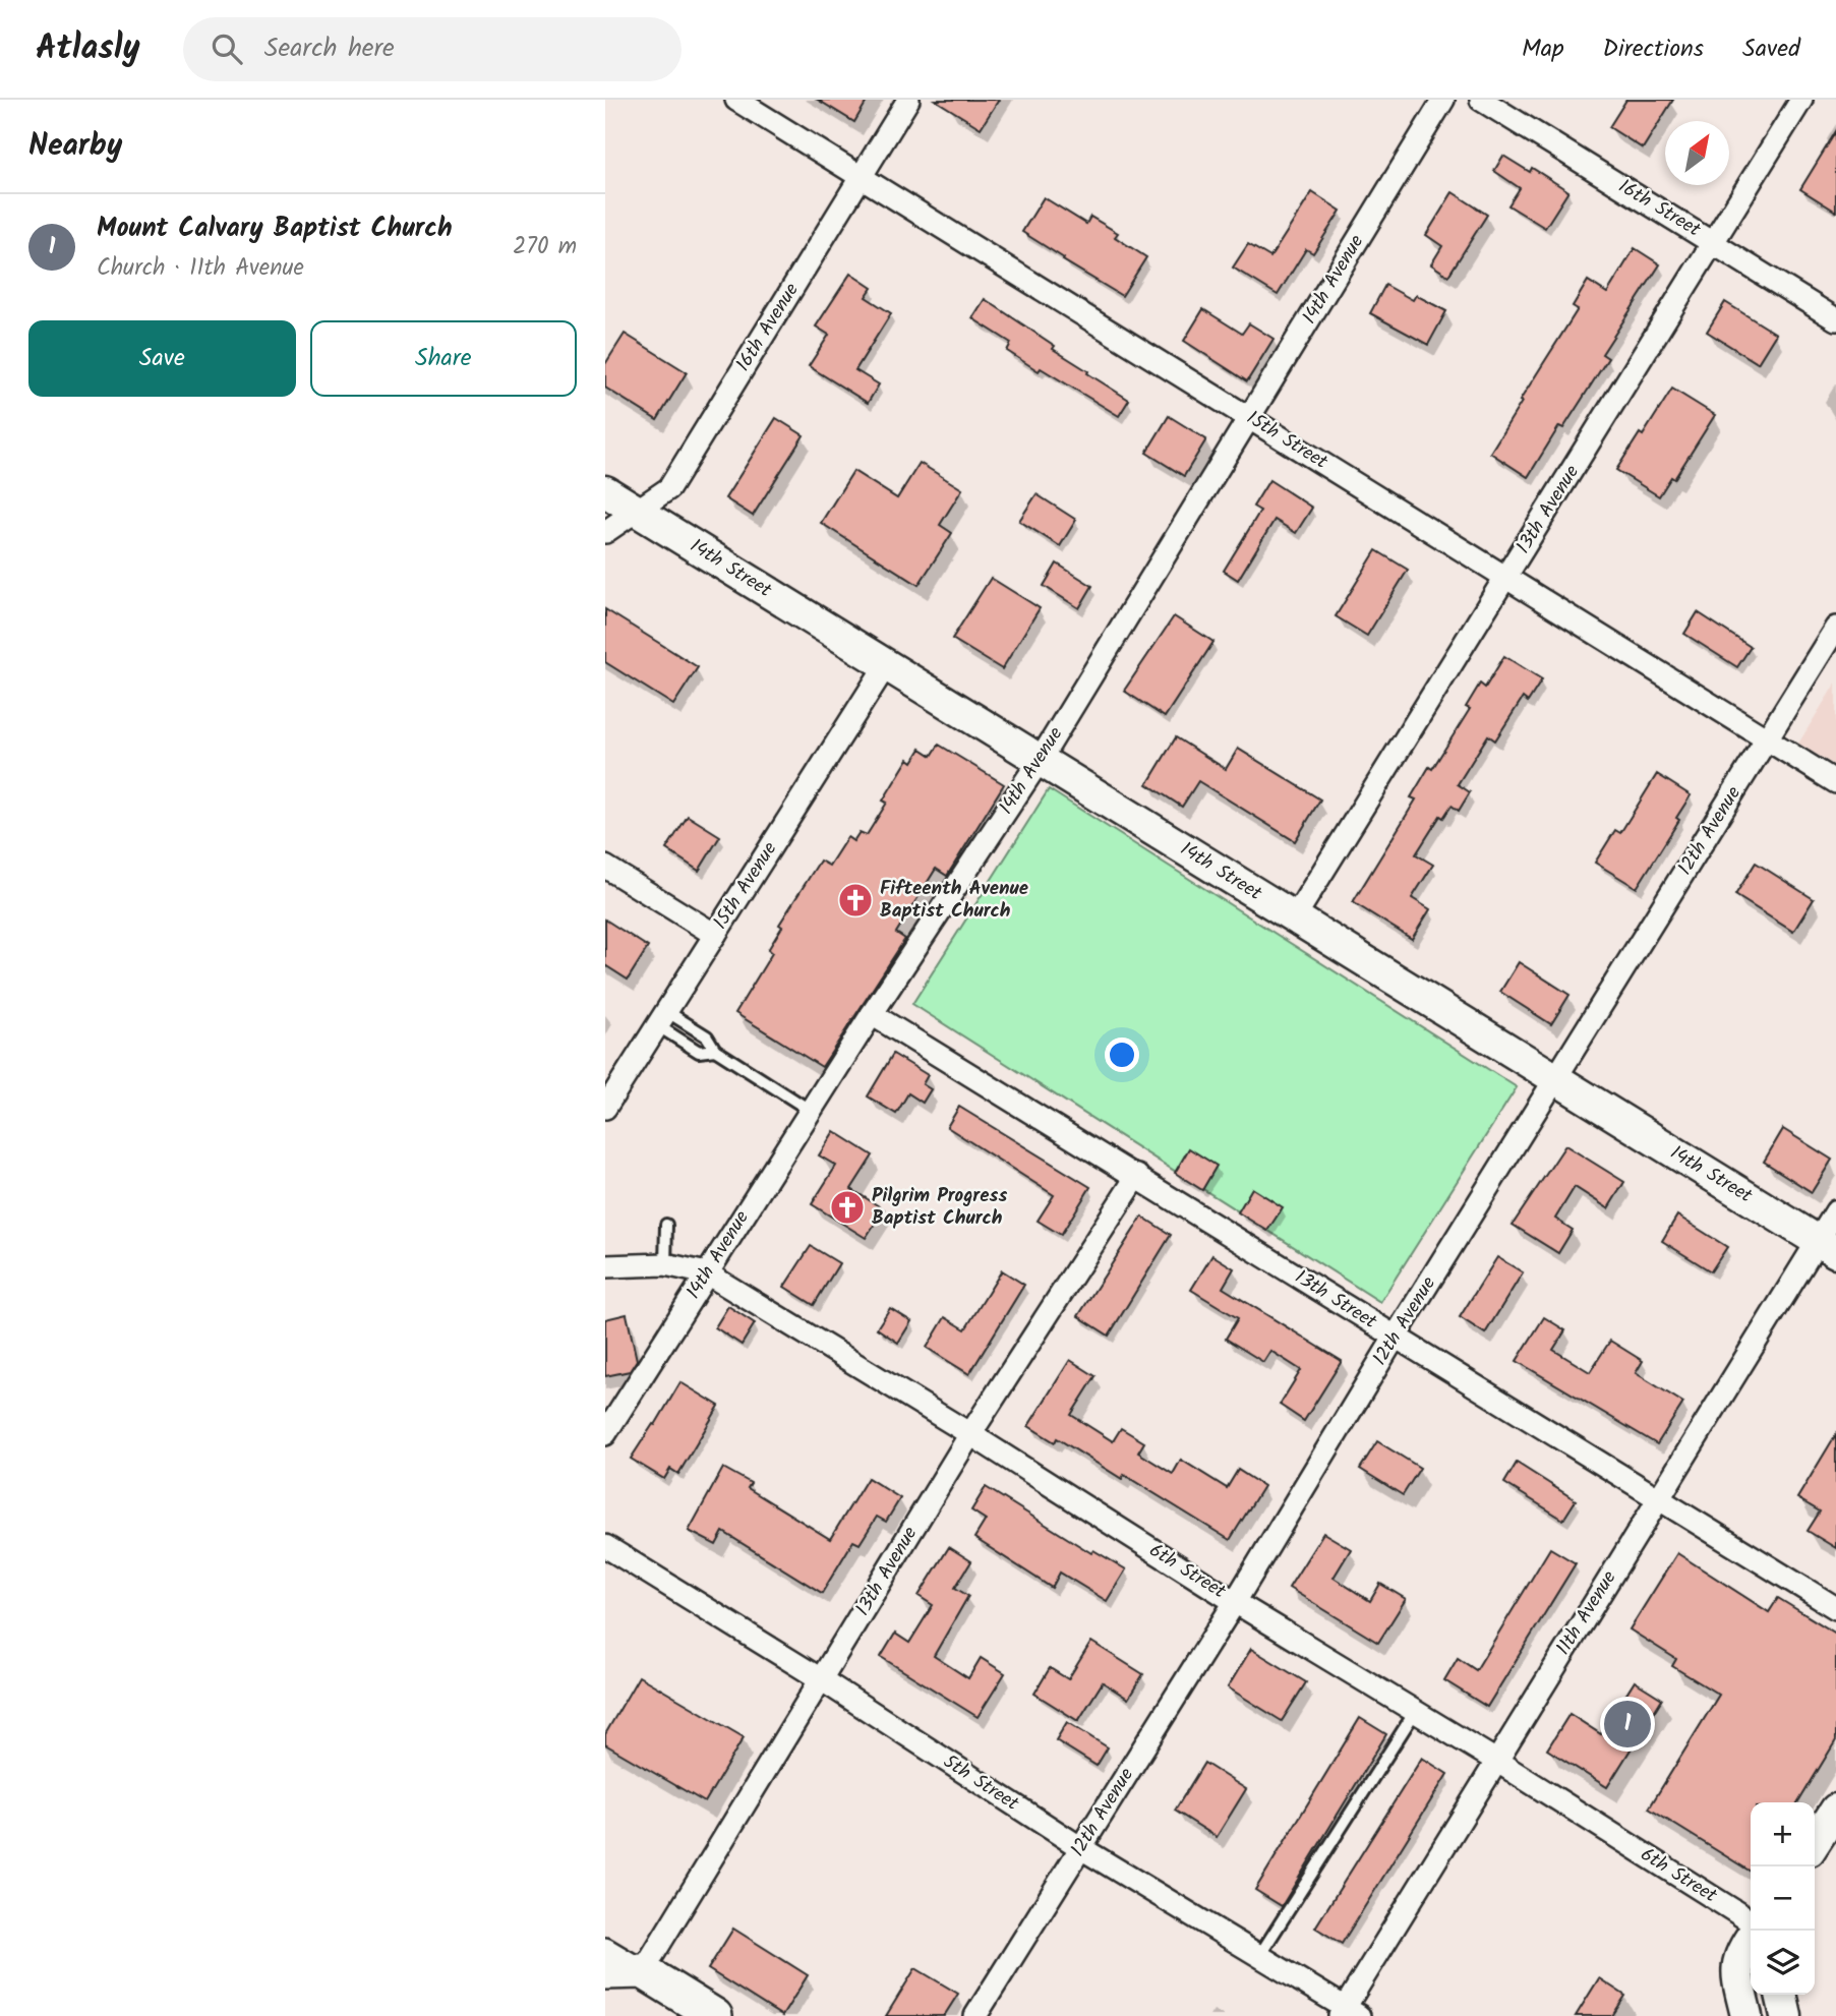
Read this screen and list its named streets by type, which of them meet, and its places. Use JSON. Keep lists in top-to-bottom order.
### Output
{
  "streets": {
    "main road": ["14th Street"],
    "street": [
      "16th Street",
      "14th Avenue",
      "16th Avenue",
      "15th Street",
      "13th Avenue",
      "12th Avenue",
      "15th Avenue",
      "13th Street",
      "6th Street",
      "11th Avenue",
      "5th Street"
    ]
  },
  "crossings": [
    ["16th Street", "13th Avenue"],
    ["14th Avenue", "15th Street"],
    ["14th Avenue", "14th Street"],
    ["14th Avenue", "13th Street"],
    ["14th Avenue", "6th Street"],
    ["16th Avenue", "15th Street"],
    ["16th Avenue", "14th Street"],
    ["15th Street", "13th Avenue"],
    ["15th Street", "12th Avenue"],
    ["13th Avenue", "14th Street"],
    ["13th Avenue", "13th Street"],
    ["13th Avenue", "6th Street"],
    ["13th Avenue", "5th Street"],
    ["14th Street", "12th Avenue"],
    ["14th Street", "15th Avenue"],
    ["14th Street", "11th Avenue"],
    ["12th Avenue", "13th Street"],
    ["12th Avenue", "6th Street"],
    ["12th Avenue", "5th Street"],
    ["13th Street", "11th Avenue"],
    ["6th Street", "11th Avenue"],
    ["11th Avenue", "5th Street"]
  ],
  "places": {
    "church": ["Fifteenth Avenue Baptist Church", "Pilgrim Progress Baptist Church"]
  },
  "north": "top right",
  "page": {
    "header": "Atlasly",
    "search": "Search here",
    "nav": ["Map", "Directions", "Saved"],
    "heading": "Nearby",
    "list": [
      {
        "mark": "1",
        "name": "Mount Calvary Baptist Church",
        "note": "Church · 11th Avenue",
        "value": "270 m"
      }
    ],
    "buttons": ["Save", "Share"],
    "pins": "1",
    "map_buttons": ["+", "−"]
  }
}
